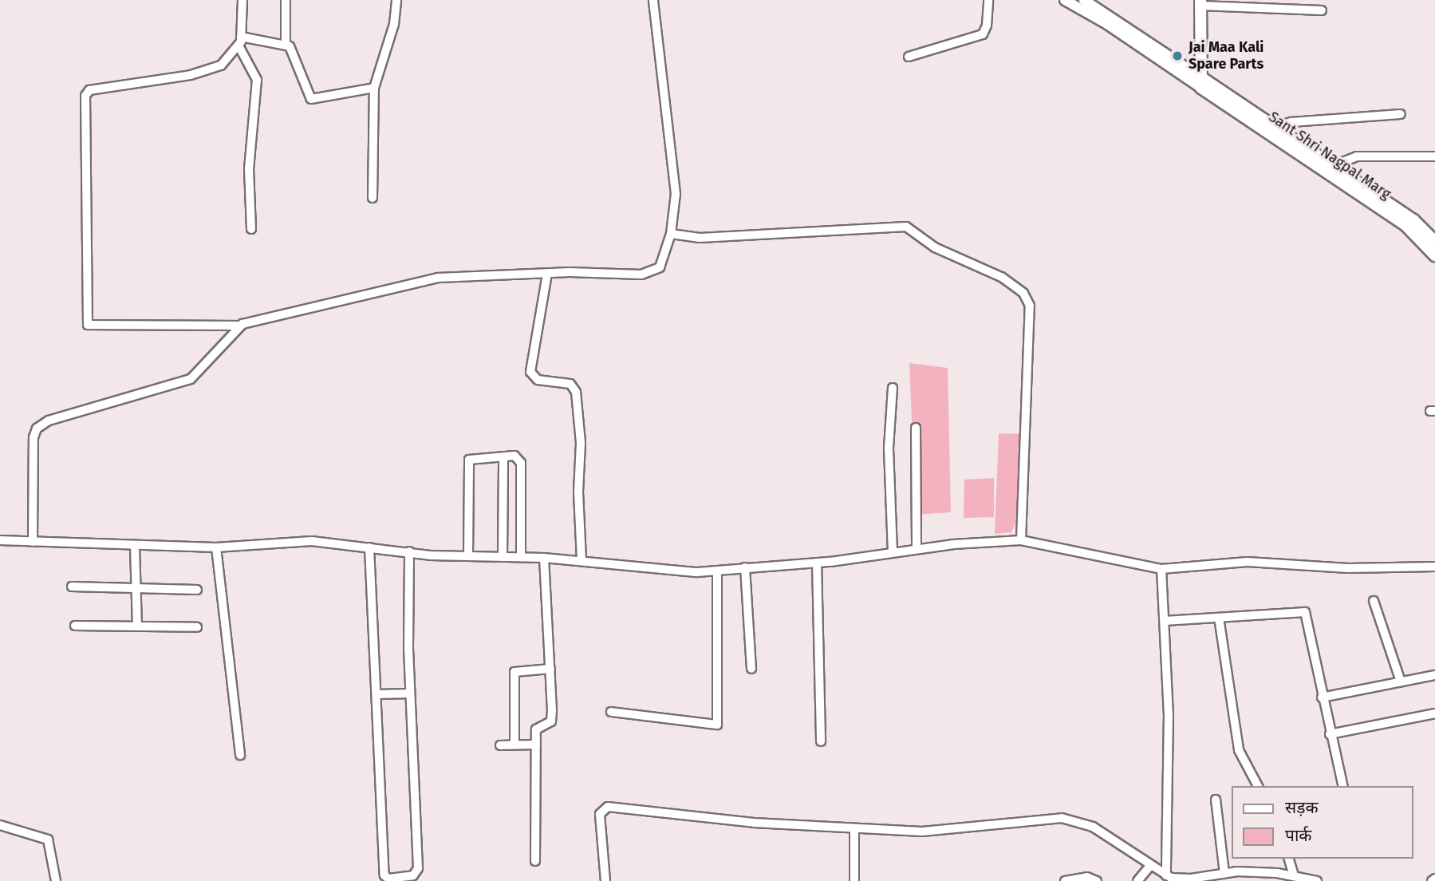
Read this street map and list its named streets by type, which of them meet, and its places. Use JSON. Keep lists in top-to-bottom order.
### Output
{
  "streets": {
    "main road": ["Sant Shri Nagpal Marg"]
  },
  "places": ["Jai Maa Kali Spare Parts"],
  "legend": ["सड़क", "पार्क"]
}
